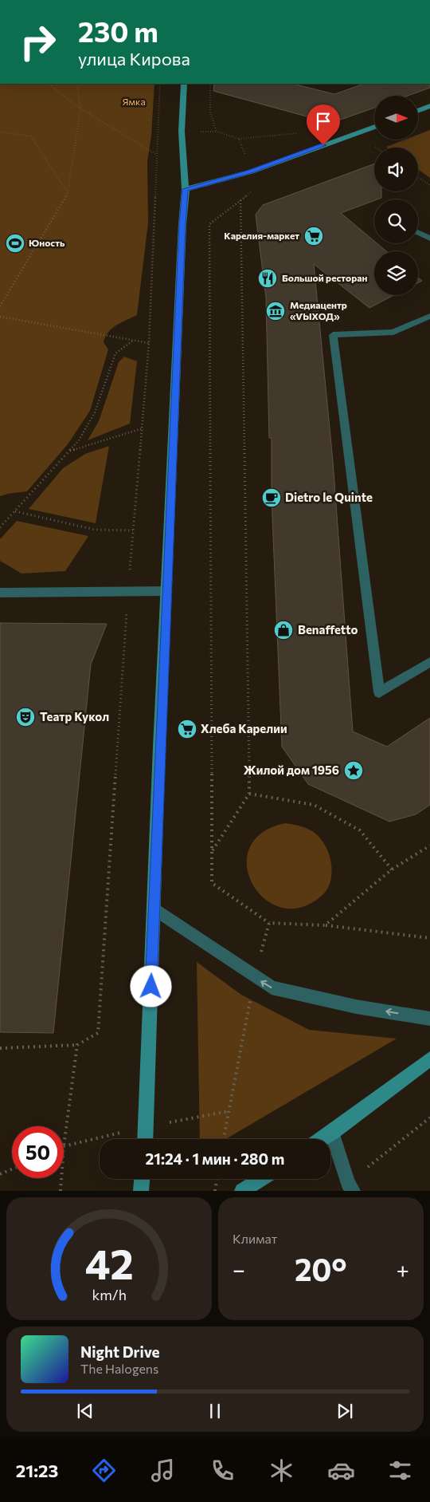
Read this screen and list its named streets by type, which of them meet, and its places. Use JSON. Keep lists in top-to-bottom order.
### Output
{
  "parks": ["Ямка"],
  "places": {
    "supermarket": ["Карелия-маркет", "Хлеба Карелии"],
    "sports": ["Юность"],
    "restaurant": ["Большой ресторан"],
    "museum": ["Медиацентр «ѴЫХОД»"],
    "cafe": ["Dietro le Quinte"],
    "shop": ["Benaffetto"],
    "theatre": ["Театр Кукол"],
    "place": ["Жилой дом 1956"]
  },
  "north": "right",
  "page": {
    "turn": ["230 m", "улица Кирова"],
    "limit": "50",
    "trip": "21:24 · 1 мин · 280 m",
    "tile": "Климат",
    "heat": ["−", "20°", "+"],
    "song": ["Night Drive", "The Halogens"],
    "tabs": "21:23",
    "gauge": ["42", "km/h"]
  }
}
